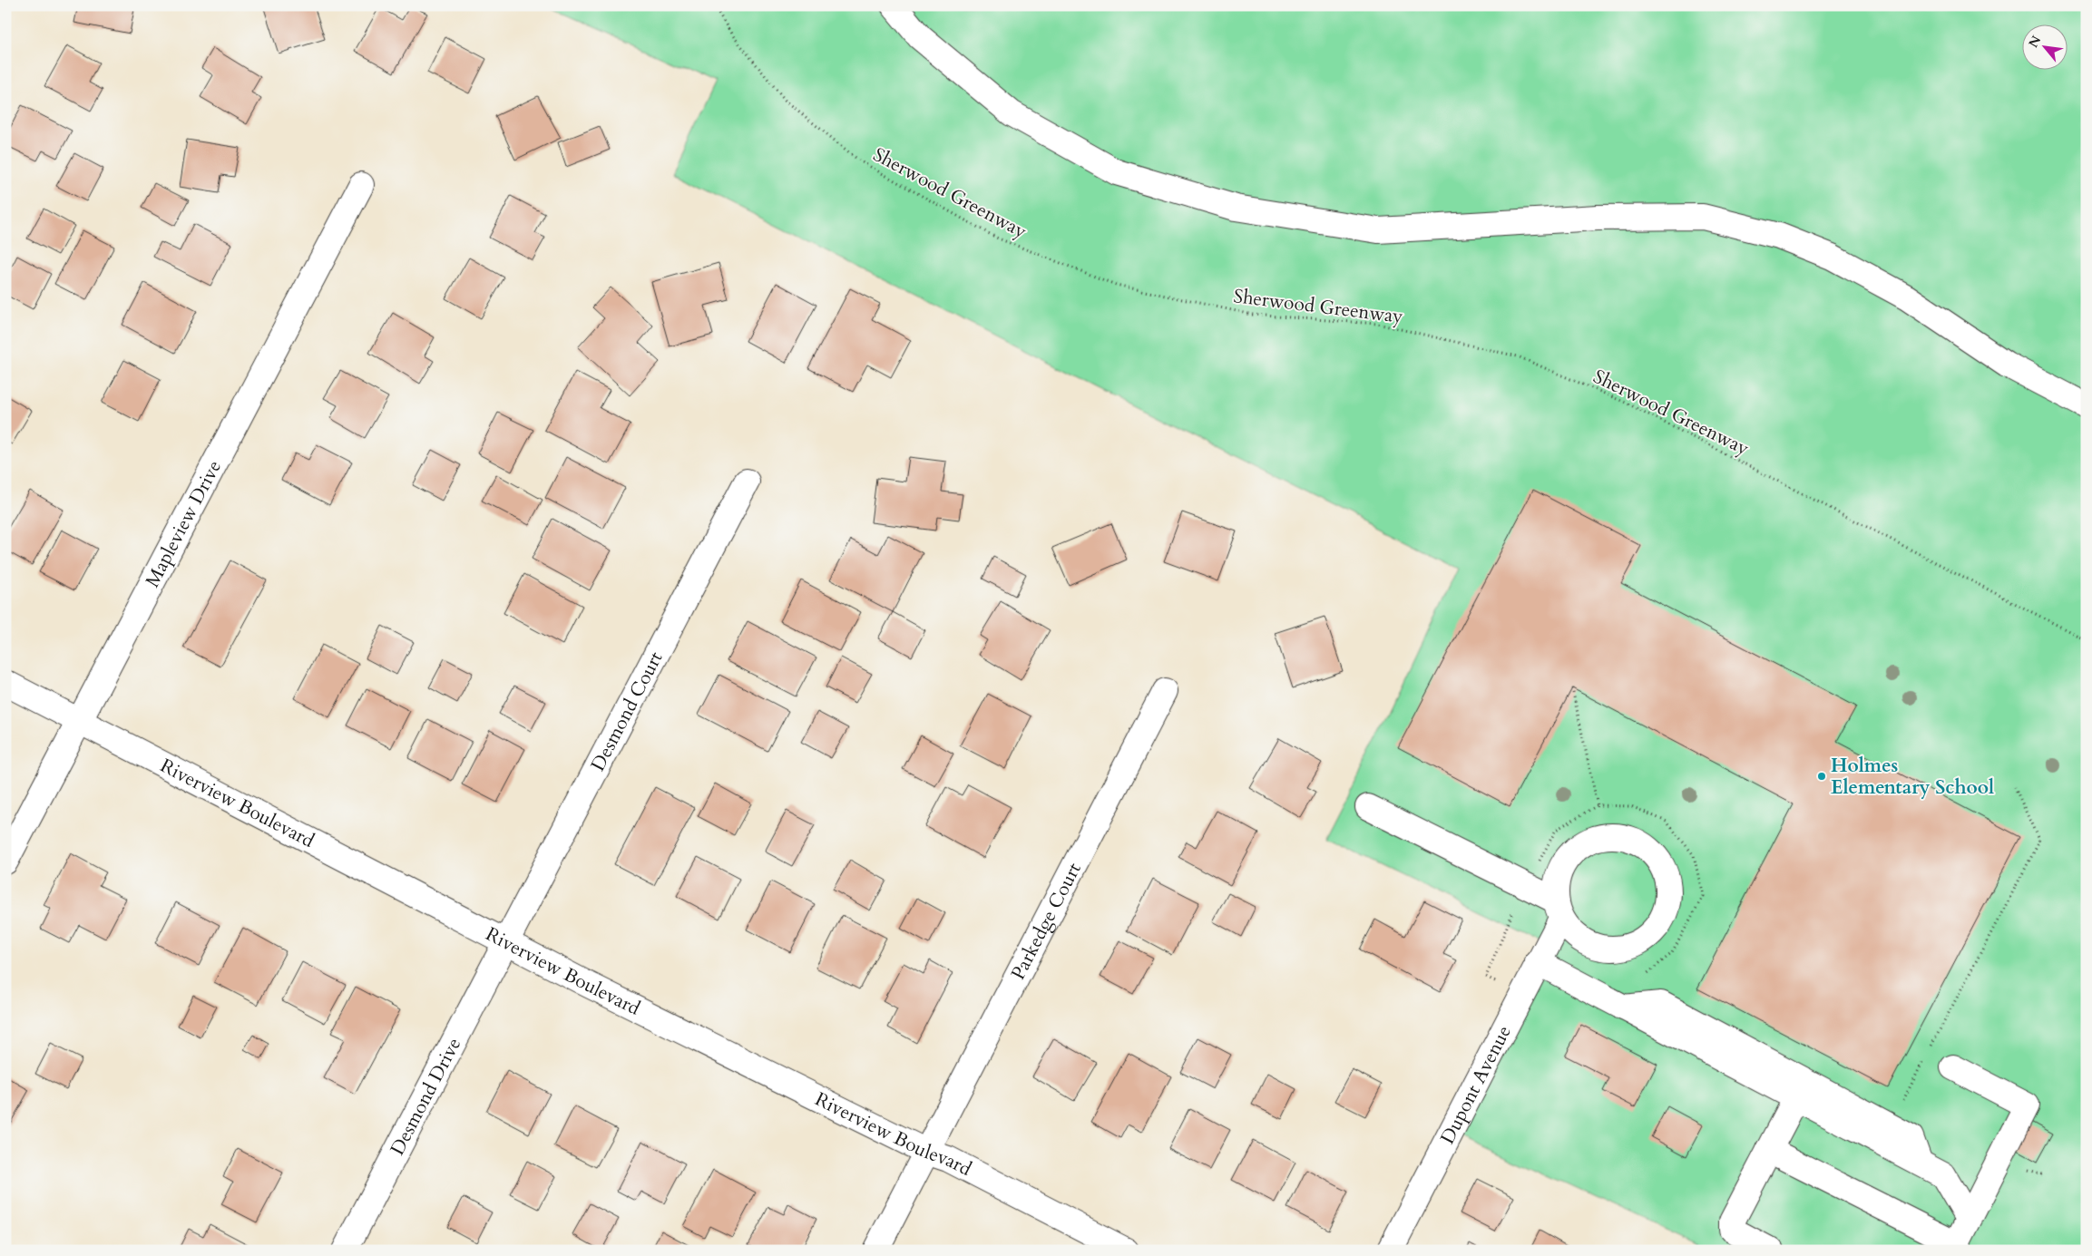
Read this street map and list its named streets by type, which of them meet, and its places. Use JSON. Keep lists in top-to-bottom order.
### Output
{
  "streets": {
    "street": [
      "Mapleview Drive",
      "Desmond Court",
      "Riverview Boulevard",
      "Parkedge Court",
      "Dupont Avenue",
      "Desmond Drive"
    ],
    "path": ["Sherwood Greenway"]
  },
  "crossings": [
    ["Mapleview Drive", "Riverview Boulevard"],
    ["Desmond Court", "Riverview Boulevard"],
    ["Desmond Court", "Desmond Drive"],
    ["Riverview Boulevard", "Parkedge Court"],
    ["Riverview Boulevard", "Desmond Drive"]
  ],
  "places": ["Holmes Elementary School"],
  "north": "top left"
}
